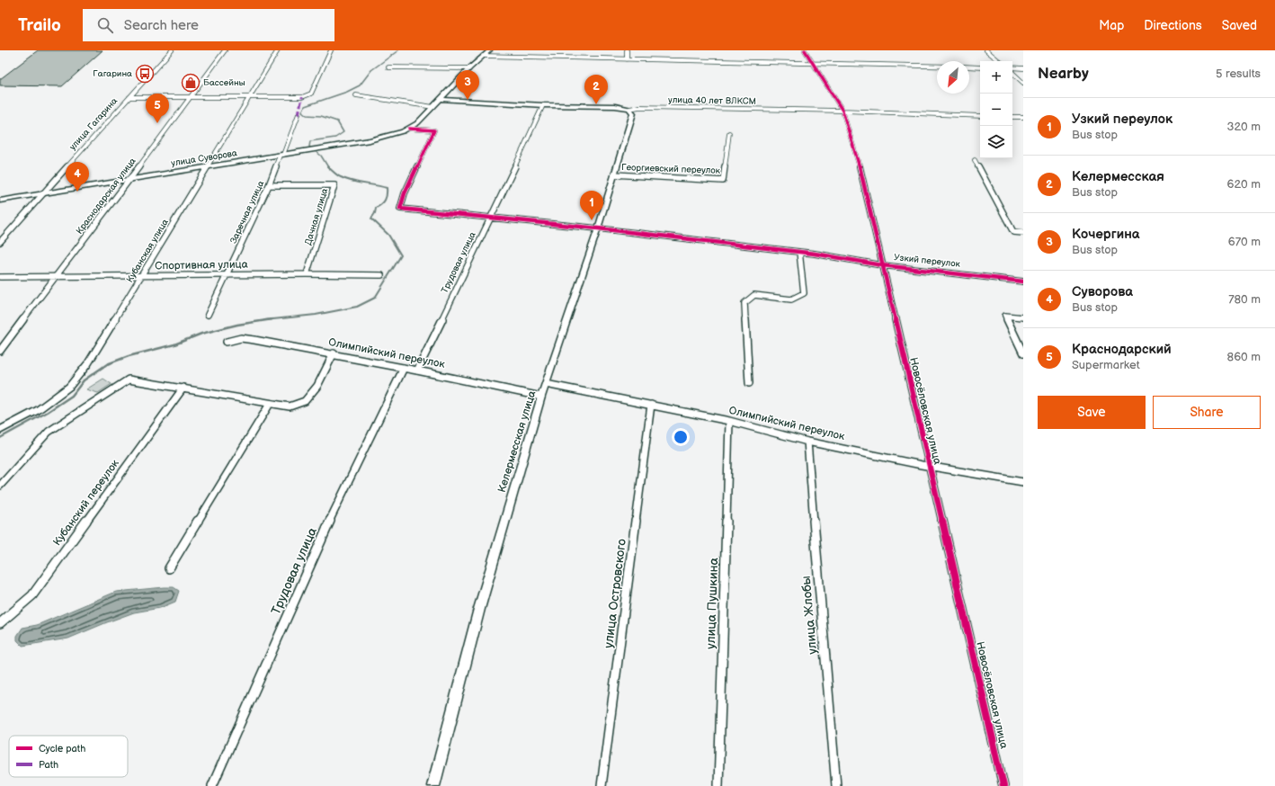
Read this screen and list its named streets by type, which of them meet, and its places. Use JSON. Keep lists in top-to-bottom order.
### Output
{
  "streets": {
    "street": [
      "улица 40 лет ВЛКСМ",
      "улица Гагарина",
      "улица Суворова",
      "Георгиевский переулок",
      "Краснодарская улица",
      "Заречная улица",
      "Дачная улица",
      "Кубанская улица",
      "Узкий переулок",
      "Трудовая улица",
      "Спортивная улица",
      "Олимпийский переулок",
      "Новосёловская улица",
      "Келермесская улица",
      "Кубанский переулок",
      "улица Островского",
      "улица Пушкина",
      "улица Жлобы"
    ]
  },
  "crossings": [
    ["улица 40 лет ВЛКСМ", "улица Суворова"],
    ["улица 40 лет ВЛКСМ", "Трудовая улица"],
    ["улица 40 лет ВЛКСМ", "Новосёловская улица"],
    ["улица 40 лет ВЛКСМ", "Келермесская улица"],
    ["улица Гагарина", "улица Суворова"],
    ["улица Суворова", "Краснодарская улица"],
    ["улица Суворова", "Заречная улица"],
    ["улица Суворова", "Кубанская улица"],
    ["улица Суворова", "Узкий переулок"],
    ["Георгиевский переулок", "Келермесская улица"],
    ["Краснодарская улица", "Спортивная улица"],
    ["Заречная улица", "Дачная улица"],
    ["Заречная улица", "Спортивная улица"],
    ["Дачная улица", "Спортивная улица"],
    ["Кубанская улица", "Спортивная улица"],
    ["Узкий переулок", "Трудовая улица"],
    ["Узкий переулок", "Новосёловская улица"],
    ["Узкий переулок", "Келермесская улица"],
    ["Трудовая улица", "Олимпийский переулок"],
    ["Олимпийский переулок", "Новосёловская улица"],
    ["Олимпийский переулок", "Келермесская улица"],
    ["Олимпийский переулок", "улица Островского"],
    ["Олимпийский переулок", "улица Пушкина"],
    ["Олимпийский переулок", "улица Жлобы"]
  ],
  "places": {
    "bus stop": ["Гагарина"],
    "shop": ["Бассейны"]
  },
  "legend": ["Cycle path", "Path"],
  "north": "bottom left",
  "page": {
    "header": "Trailo",
    "search": "Search here",
    "nav": ["Map", "Directions", "Saved"],
    "heading": ["Nearby", "5 results"],
    "map_buttons": ["+", "−"],
    "pins": [
      "3",
      "2",
      "5",
      "4",
      "1"
    ],
    "list": [
      {
        "mark": "1",
        "name": "Узкий переулок",
        "note": "Bus stop",
        "value": "320 m"
      },
      {
        "mark": "2",
        "name": "Келермесская",
        "note": "Bus stop",
        "value": "620 m"
      },
      {
        "mark": "3",
        "name": "Кочергина",
        "note": "Bus stop",
        "value": "670 m"
      },
      {
        "mark": "4",
        "name": "Суворова",
        "note": "Bus stop",
        "value": "780 m"
      },
      {
        "mark": "5",
        "name": "Краснодарский",
        "note": "Supermarket",
        "value": "860 m"
      }
    ],
    "buttons": ["Save", "Share"]
  }
}
